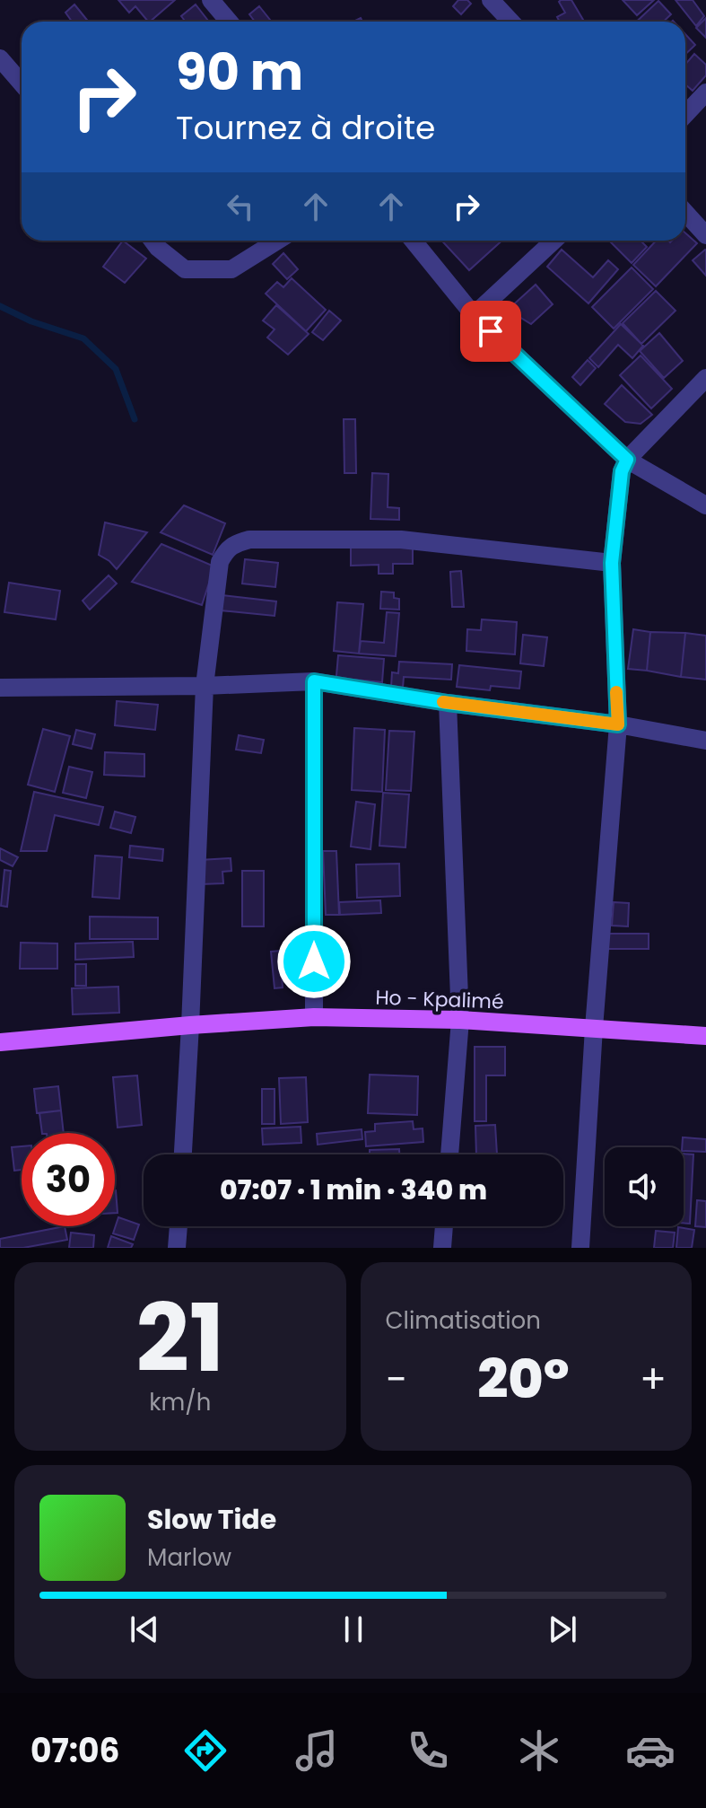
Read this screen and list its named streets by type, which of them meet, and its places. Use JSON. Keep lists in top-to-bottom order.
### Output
{
  "streets": {
    "main road": ["Ho - Kpalimé"]
  },
  "page": {
    "turn": ["90 m", "Tournez à droite"],
    "limit": "30",
    "trip": "07:07 · 1 min · 340 m",
    "tile": [
      ["21", "km/h"],
      "Climatisation"
    ],
    "heat": ["−", "20°", "+"],
    "song": ["Slow Tide", "Marlow"],
    "tabs": "07:06"
  }
}
